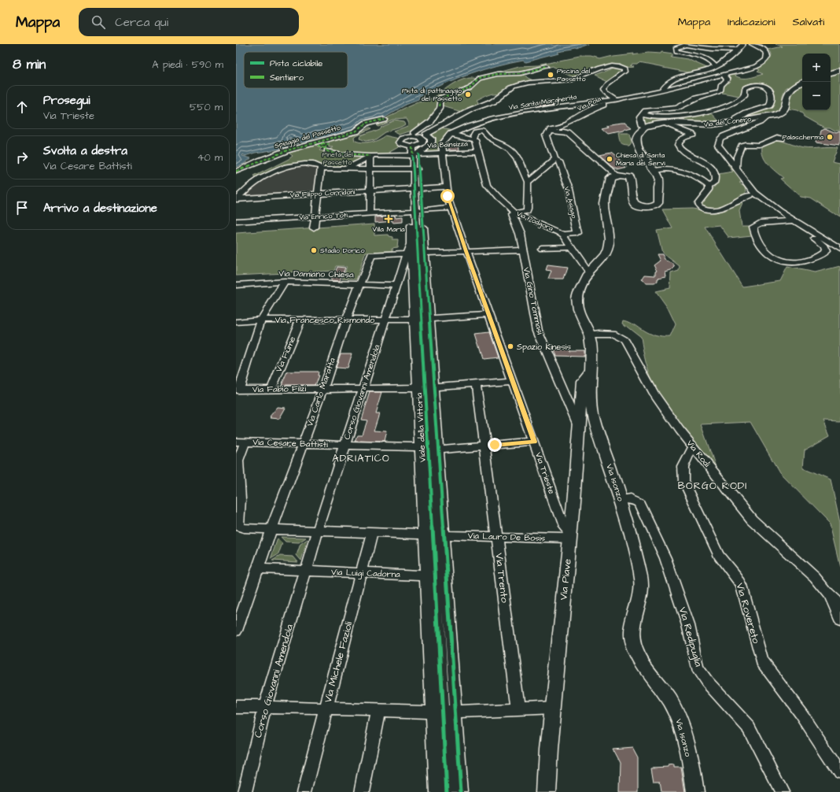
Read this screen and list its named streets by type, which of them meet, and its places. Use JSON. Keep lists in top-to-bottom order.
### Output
{
  "streets": {
    "main road": ["Via del Conero", "Via Isonzo", "Via Piave"],
    "street": [
      "Via Santa Margherita",
      "Via Pola",
      "Spiaggia del Passetto",
      "Via Bainsizza",
      "Via Filippo Corridoni",
      "Via Asiago",
      "Via Enrico Toti",
      "Via Podgora",
      "Via Damiano Chiesa",
      "Via Gino Tommasi",
      "Via Francesco Rismondo",
      "Via Fiume",
      "Via Fabio Filzi",
      "Via Carlo Maratta",
      "Corso Giovanni Amendola",
      "Viale della Vittoria",
      "Via Cesare Battisti",
      "Via Rodi",
      "Via Trieste",
      "Via Lauro De Bosis",
      "Via Luigi Cadorna",
      "Via Trento",
      "Via Rovereto",
      "Via Redipuglia",
      "Via Michele Fazioli"
    ]
  },
  "crossings": [
    ["Via Santa Margherita", "Via Pola"],
    ["Via Santa Margherita", "Via Trieste"],
    ["Via Bainsizza", "Via Podgora"],
    ["Via Bainsizza", "Viale della Vittoria"],
    ["Via Bainsizza", "Via Trieste"],
    ["Via Filippo Corridoni", "Viale della Vittoria"],
    ["Via Filippo Corridoni", "Via Trieste"],
    ["Via Asiago", "Via Podgora"],
    ["Via Enrico Toti", "Viale della Vittoria"],
    ["Via Podgora", "Via Gino Tommasi"],
    ["Via Podgora", "Via Isonzo"],
    ["Via Damiano Chiesa", "Via Carlo Maratta"],
    ["Via Damiano Chiesa", "Corso Giovanni Amendola"],
    ["Via Gino Tommasi", "Via Piave"],
    ["Via Francesco Rismondo", "Via Fiume"],
    ["Via Francesco Rismondo", "Via Carlo Maratta"],
    ["Via Francesco Rismondo", "Corso Giovanni Amendola"],
    ["Via Francesco Rismondo", "Viale della Vittoria"],
    ["Via Francesco Rismondo", "Via Trieste"],
    ["Via Fiume", "Via Fabio Filzi"],
    ["Via Fabio Filzi", "Via Carlo Maratta"],
    ["Via Fabio Filzi", "Corso Giovanni Amendola"],
    ["Via Fabio Filzi", "Viale della Vittoria"],
    ["Via Carlo Maratta", "Corso Giovanni Amendola"],
    ["Via Carlo Maratta", "Viale della Vittoria"],
    ["Via Carlo Maratta", "Via Cesare Battisti"],
    ["Via Carlo Maratta", "Via Lauro De Bosis"],
    ["Via Carlo Maratta", "Via Luigi Cadorna"],
    ["Corso Giovanni Amendola", "Viale della Vittoria"],
    ["Corso Giovanni Amendola", "Via Cesare Battisti"],
    ["Corso Giovanni Amendola", "Via Lauro De Bosis"],
    ["Corso Giovanni Amendola", "Via Luigi Cadorna"],
    ["Viale della Vittoria", "Via Cesare Battisti"],
    ["Viale della Vittoria", "Via Lauro De Bosis"],
    ["Viale della Vittoria", "Via Luigi Cadorna"],
    ["Via Rodi", "Via Isonzo"],
    ["Via Rodi", "Via Rovereto"],
    ["Via Trieste", "Via Lauro De Bosis"],
    ["Via Trieste", "Via Piave"],
    ["Via Isonzo", "Via Piave"],
    ["Via Isonzo", "Via Redipuglia"],
    ["Via Lauro De Bosis", "Via Trento"],
    ["Via Lauro De Bosis", "Via Piave"],
    ["Via Lauro De Bosis", "Via Michele Fazioli"],
    ["Via Luigi Cadorna", "Via Michele Fazioli"]
  ],
  "districts": ["ADRIATICO", "BORGO RODI"],
  "parks": ["Pineta del Passetto"],
  "places": {
    "other": [
      "Piscina del Passetto",
      "Pista di pattinaggio del Passetto",
      "Palascherma",
      "Chiesa di Santa Maria dei Servi",
      "Stadio Dorico",
      "Spazio Kinesis"
    ],
    "health": ["Villa Maria"]
  },
  "legend": ["Pista ciclabile", "Sentiero"],
  "page": {
    "header": "Mappa",
    "search": "Cerca qui",
    "nav": ["Mappa", "Indicazioni", "Salvati"],
    "heading": ["8 min", "A piedi · 590 m"],
    "map_buttons": ["+", "−"],
    "list": [
      ["Prosegui", "Via Trieste", "550 m"],
      ["Svolta a destra", "Via Cesare Battisti", "40 m"],
      "Arrivo a destinazione"
    ]
  }
}
